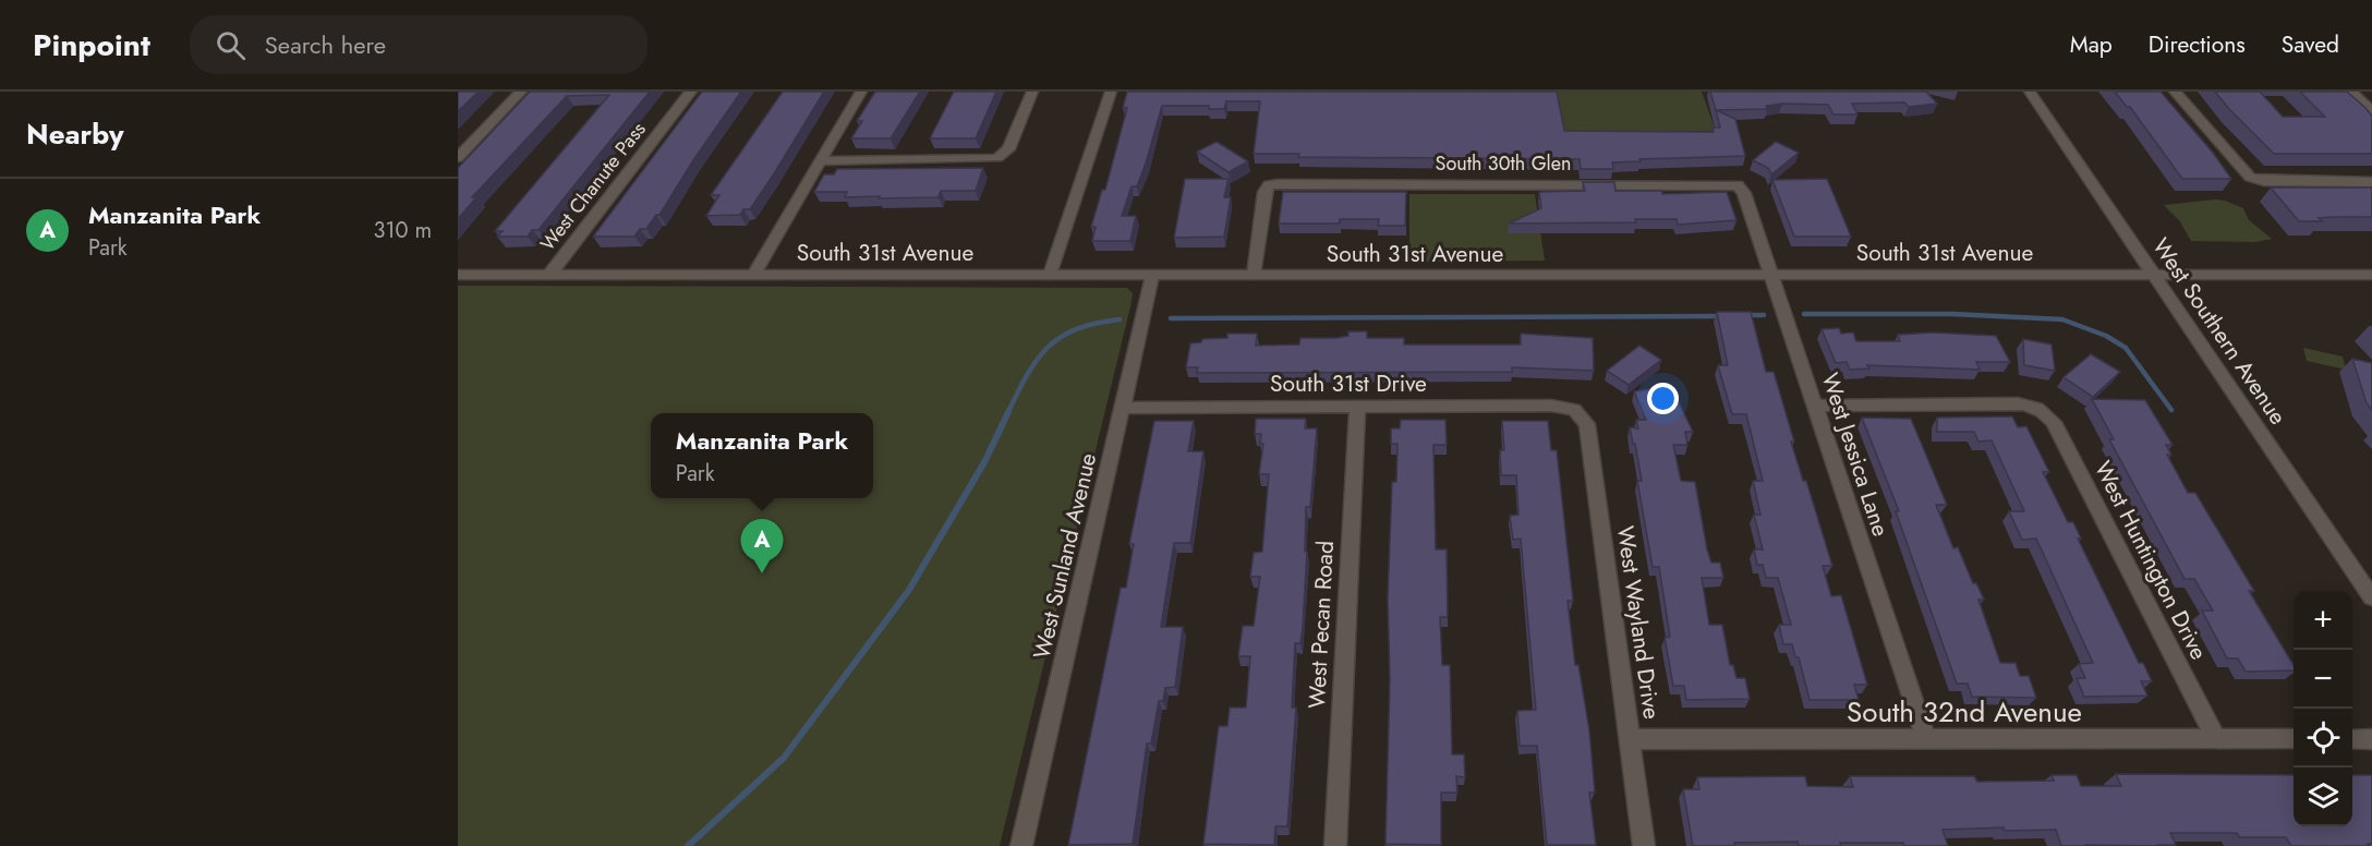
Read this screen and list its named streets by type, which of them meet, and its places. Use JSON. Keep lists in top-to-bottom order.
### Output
{
  "streets": {
    "street": [
      "South 30th Glen",
      "West Chanute Pass",
      "South 31st Avenue",
      "West Southern Avenue",
      "South 31st Drive",
      "West Jessica Lane",
      "West Sunland Avenue",
      "West Huntington Drive",
      "West Wayland Drive",
      "West Pecan Road",
      "South 32nd Avenue"
    ]
  },
  "crossings": [
    ["South 30th Glen", "South 31st Avenue"],
    ["South 30th Glen", "West Jessica Lane"],
    ["West Chanute Pass", "South 31st Avenue"],
    ["South 31st Avenue", "West Southern Avenue"],
    ["South 31st Avenue", "West Jessica Lane"],
    ["South 31st Avenue", "West Sunland Avenue"],
    ["South 31st Drive", "West Sunland Avenue"],
    ["South 31st Drive", "West Wayland Drive"],
    ["South 31st Drive", "West Pecan Road"],
    ["West Jessica Lane", "West Huntington Drive"],
    ["West Jessica Lane", "South 32nd Avenue"],
    ["West Huntington Drive", "South 32nd Avenue"],
    ["West Wayland Drive", "South 32nd Avenue"]
  ],
  "page": {
    "header": "Pinpoint",
    "search": "Search here",
    "nav": ["Map", "Directions", "Saved"],
    "heading": "Nearby",
    "list": [
      {
        "mark": "A",
        "name": "Manzanita Park",
        "note": "Park",
        "value": "310 m"
      }
    ],
    "popup": ["Manzanita Park", "Park"],
    "pins": "A",
    "map_buttons": ["+", "−"]
  }
}
